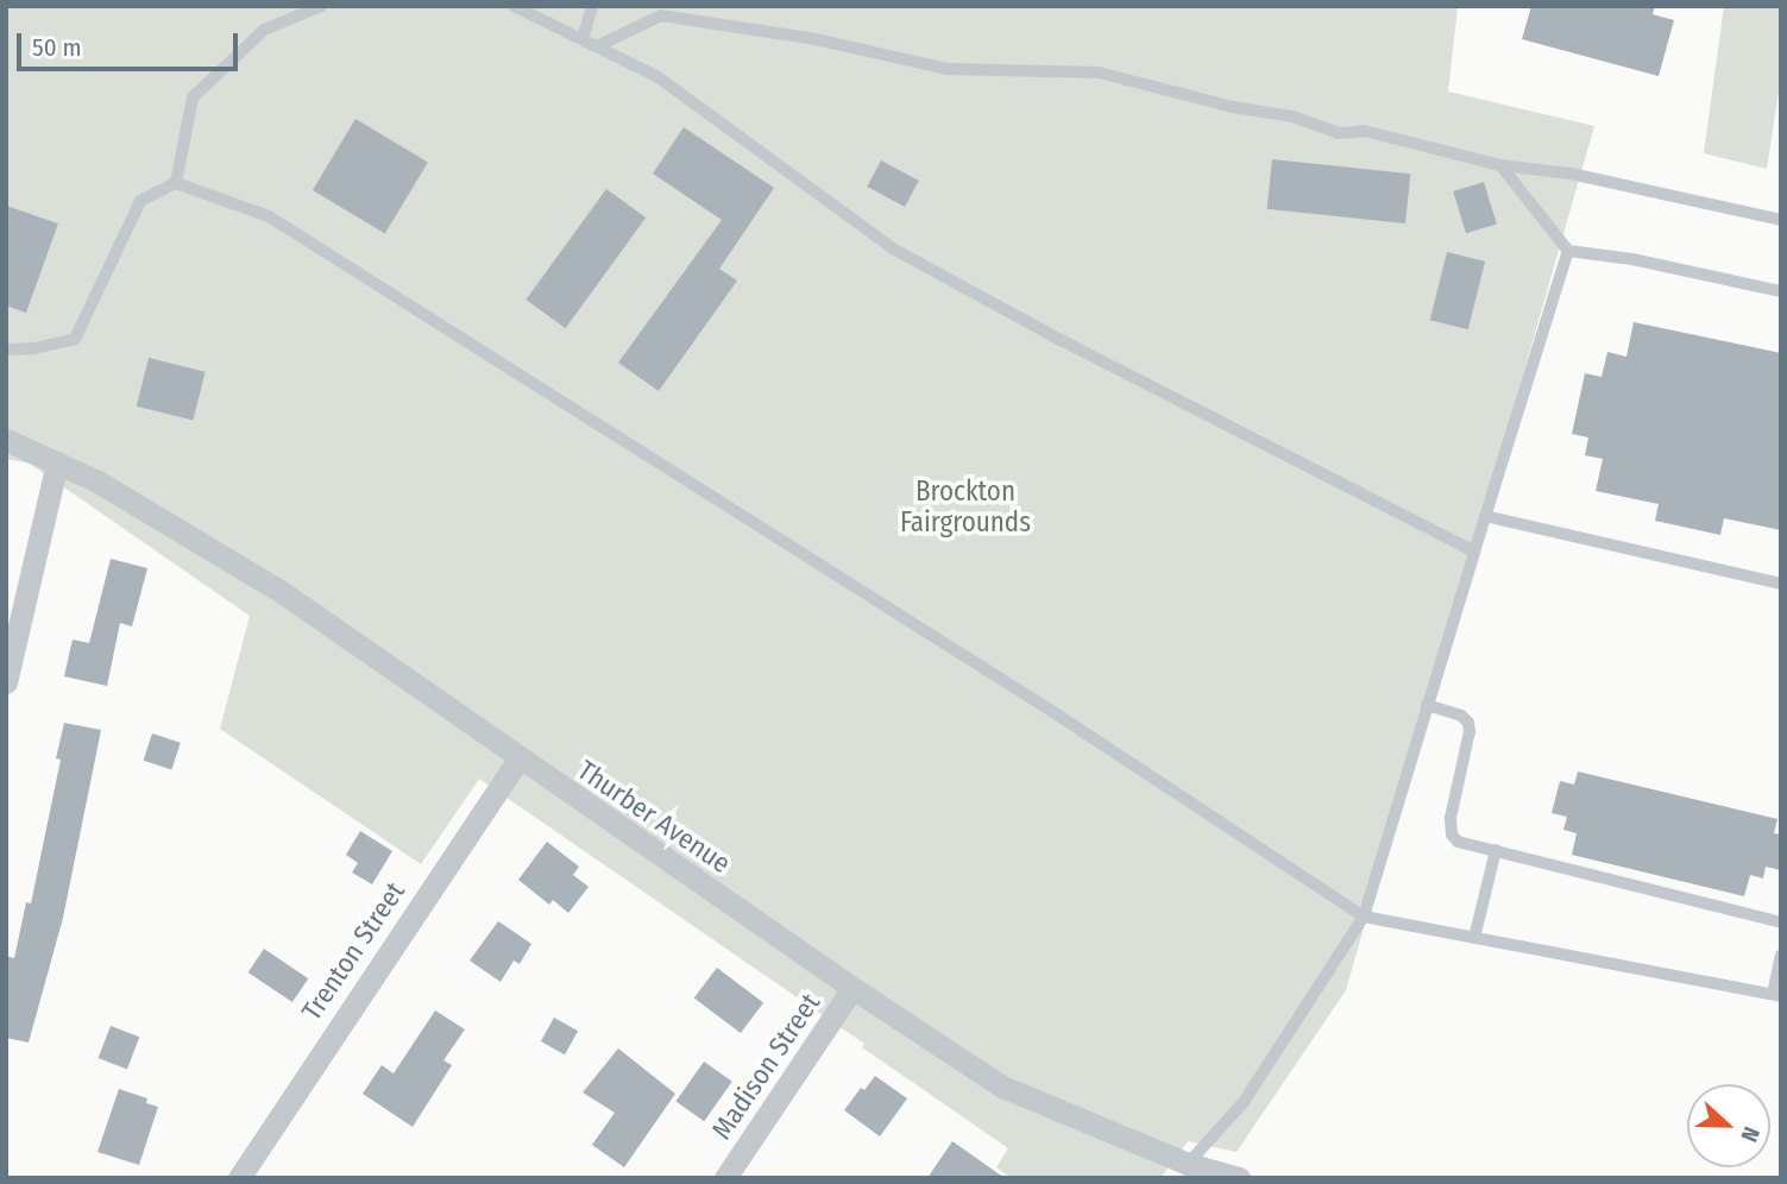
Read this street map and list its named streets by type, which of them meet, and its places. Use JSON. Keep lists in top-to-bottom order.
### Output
{
  "streets": {
    "street": ["Thurber Avenue", "Trenton Street", "Madison Street"]
  },
  "crossings": [
    ["Thurber Avenue", "Trenton Street"],
    ["Thurber Avenue", "Madison Street"]
  ],
  "parks": ["Brockton Fairgrounds"],
  "scale_bar": "50 m",
  "north": "right"
}
